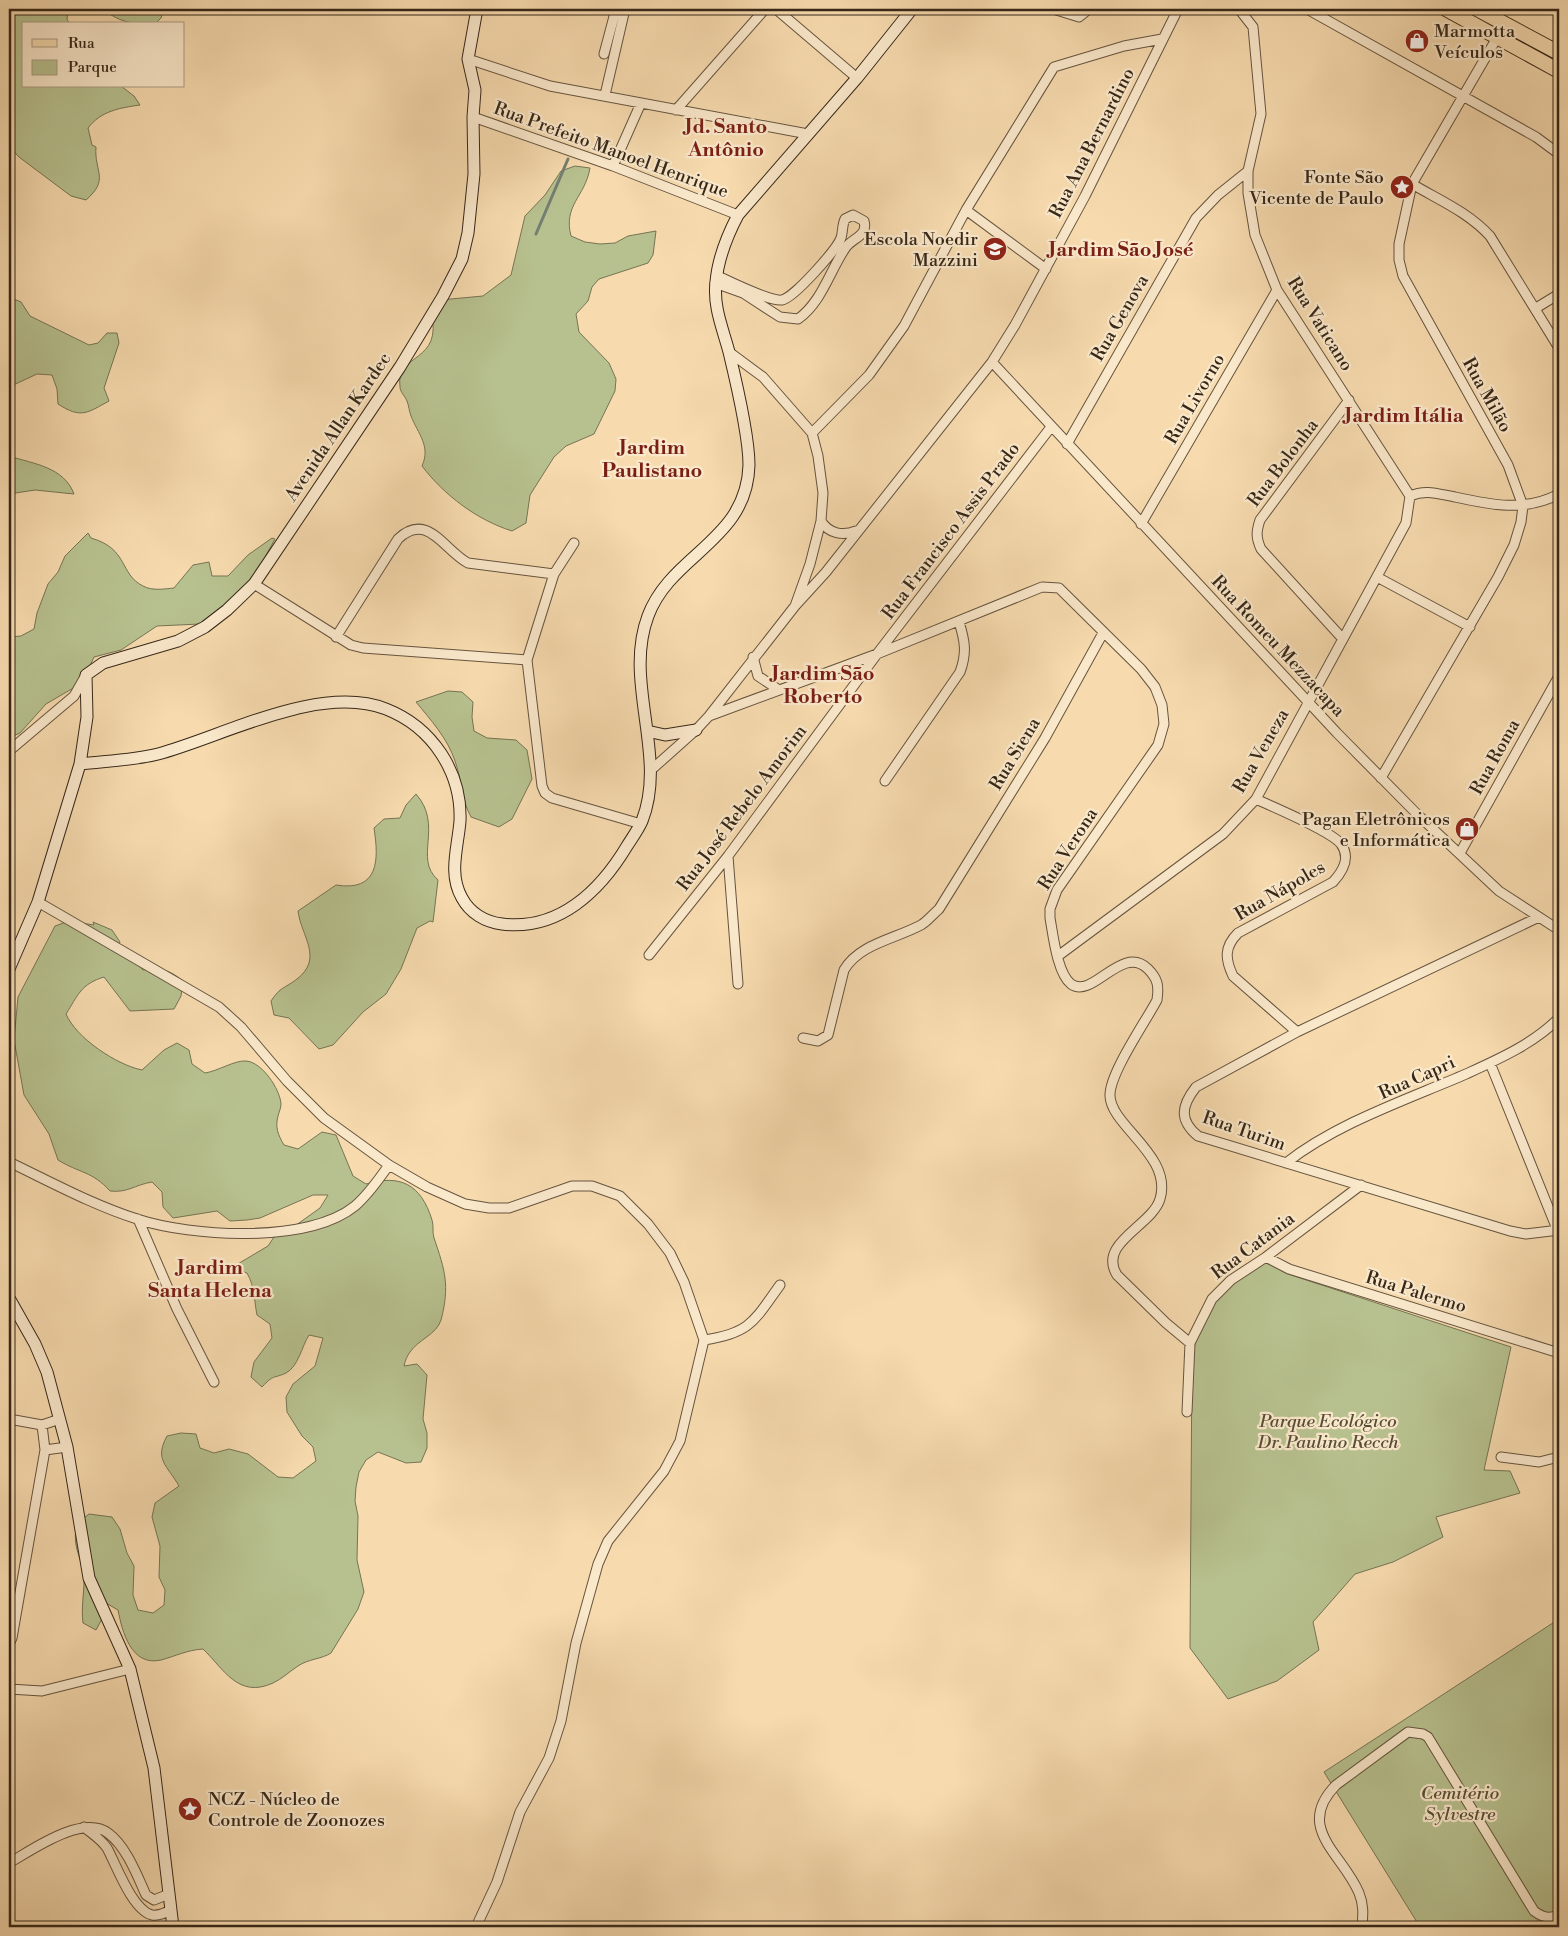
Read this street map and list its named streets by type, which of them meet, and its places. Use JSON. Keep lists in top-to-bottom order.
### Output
{
  "streets": {
    "street": [
      "Rua Ana Bernardino",
      "Rua Prefeito Manoel Henrique",
      "Rua Genova",
      "Rua Vaticano",
      "Rua Milão",
      "Rua Livorno",
      "Avenida Allan Kardec",
      "Rua Bolonha",
      "Rua Francisco Assis Prado",
      "Rua Romeu Mezzacapa",
      "Rua Veneza",
      "Rua Siena",
      "Rua Roma",
      "Rua José Rebelo Amorim",
      "Rua Verona",
      "Rua Nápoles",
      "Rua Capri",
      "Rua Turim",
      "Rua Catania",
      "Rua Palermo"
    ]
  },
  "crossings": [
    ["Rua Ana Bernardino", "Rua Romeu Mezzacapa"],
    ["Rua Prefeito Manoel Henrique", "Avenida Allan Kardec"],
    ["Rua Genova", "Rua Vaticano"],
    ["Rua Genova", "Rua Romeu Mezzacapa"],
    ["Rua Vaticano", "Rua Livorno"],
    ["Rua Vaticano", "Rua Bolonha"],
    ["Rua Vaticano", "Rua Veneza"],
    ["Rua Livorno", "Rua Romeu Mezzacapa"],
    ["Rua Bolonha", "Rua Veneza"],
    ["Rua Francisco Assis Prado", "Rua Romeu Mezzacapa"],
    ["Rua Francisco Assis Prado", "Rua José Rebelo Amorim"],
    ["Rua Romeu Mezzacapa", "Rua Veneza"],
    ["Rua Romeu Mezzacapa", "Rua Roma"],
    ["Rua Romeu Mezzacapa", "Rua Turim"],
    ["Rua Veneza", "Rua Verona"],
    ["Rua Veneza", "Rua Nápoles"],
    ["Rua Siena", "Rua Verona"],
    ["Rua Verona", "Rua Catania"],
    ["Rua Nápoles", "Rua Turim"],
    ["Rua Capri", "Rua Turim"],
    ["Rua Turim", "Rua Catania"],
    ["Rua Catania", "Rua Palermo"]
  ],
  "districts": [
    "Jd. Santo Antônio",
    "Jardim São José",
    "Jardim Itália",
    "Jardim Paulistano",
    "Jardim São Roberto",
    "Jardim Santa Helena"
  ],
  "parks": ["Parque Ecológico Dr. Paulino Recch", "Cemitério Sylvestre"],
  "places": {
    "shop": ["Marmotta Veículos", "Pagan Eletrônicos e Informática"],
    "place": ["Fonte São Vicente de Paulo", "NCZ - Núcleo de Controle de Zoonozes"],
    "school or university": ["Escola Noedir Mazzini"]
  },
  "legend": ["Rua", "Parque"]
}
